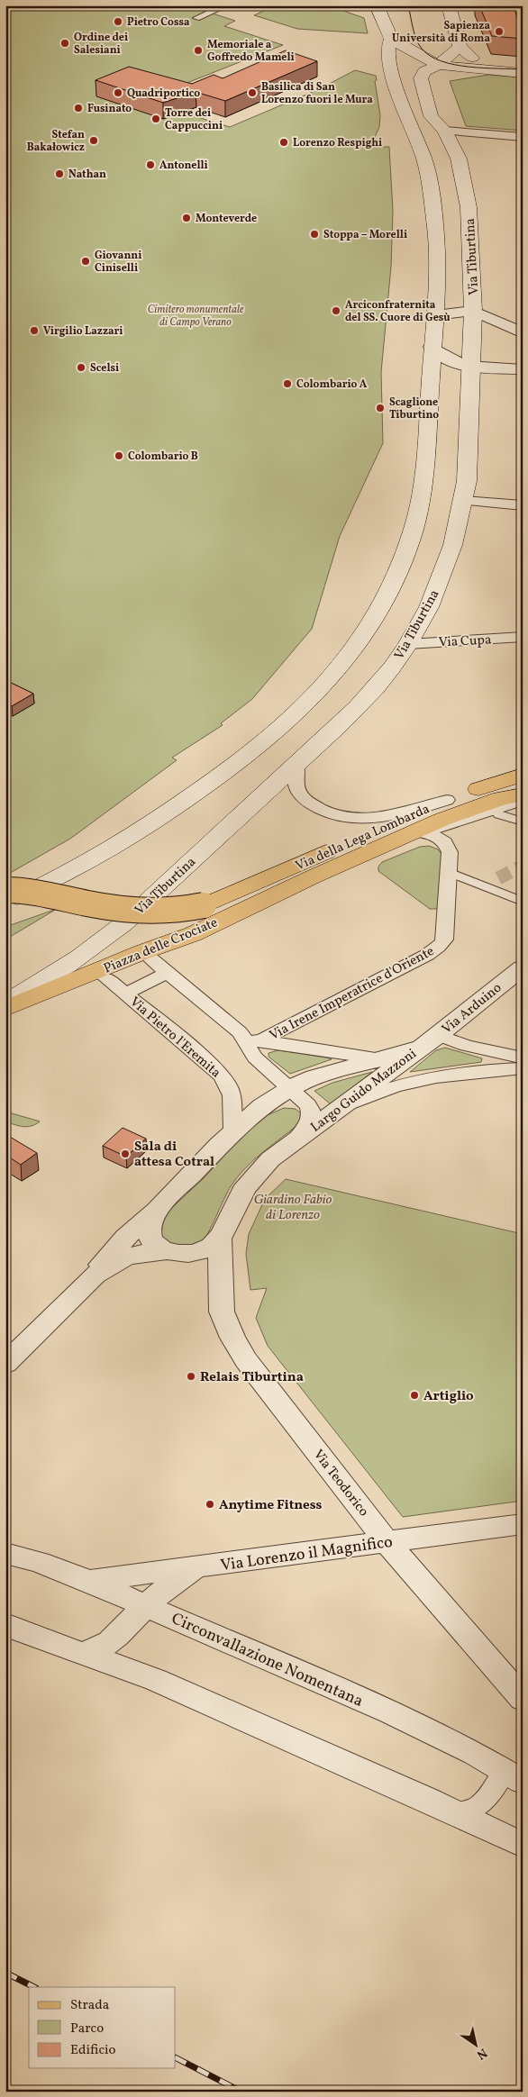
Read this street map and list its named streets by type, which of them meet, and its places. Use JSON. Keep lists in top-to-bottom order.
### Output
{
  "streets": {
    "main road": ["Via Tiburtina", "Via della Lega Lombarda", "Piazza delle Crociate"],
    "street": [
      "Via Cupa",
      "Via Irene Imperatrice d'Oriente",
      "Via Arduino",
      "Via Pietro l'Eremita",
      "Largo Guido Mazzoni",
      "Via Teodorico",
      "Via Lorenzo il Magnifico",
      "Circonvallazione Nomentana"
    ]
  },
  "crossings": [
    ["Via Tiburtina", "Via Cupa"],
    ["Via della Lega Lombarda", "Piazza delle Crociate"],
    ["Via della Lega Lombarda", "Via Irene Imperatrice d'Oriente"],
    ["Via Arduino", "Largo Guido Mazzoni"],
    ["Via Pietro l'Eremita", "Largo Guido Mazzoni"],
    ["Largo Guido Mazzoni", "Via Teodorico"],
    ["Via Teodorico", "Via Lorenzo il Magnifico"],
    ["Via Lorenzo il Magnifico", "Circonvallazione Nomentana"]
  ],
  "parks": ["Cimitero monumentale di Campo Verano", "Giardino Fabio di Lorenzo"],
  "places": [
    "Pietro Cossa",
    "Sapienza Università di Roma",
    "Ordine dei Salesiani",
    "Memoriale a Goffredo Mameli",
    "Quadriportico",
    "Basilica di San Lorenzo fuori le Mura",
    "Fusinato",
    "Torre dei Cappuccini",
    "Stefan Bakałowicz",
    "Lorenzo Respighi",
    "Antonelli",
    "Nathan",
    "Monteverde",
    "Stoppa – Morelli",
    "Giovanni Ciniselli",
    "Arciconfraternita del SS. Cuore di Gesù",
    "Virgilio Lazzari",
    "Scelsi",
    "Colombario A",
    "Scaglione Tiburtino",
    "Colombario B",
    "Sala di attesa Cotral",
    "Relais Tiburtina",
    "Artiglio",
    "Anytime Fitness"
  ],
  "legend": ["Strada", "Parco", "Edificio"],
  "north": "bottom right"
}
